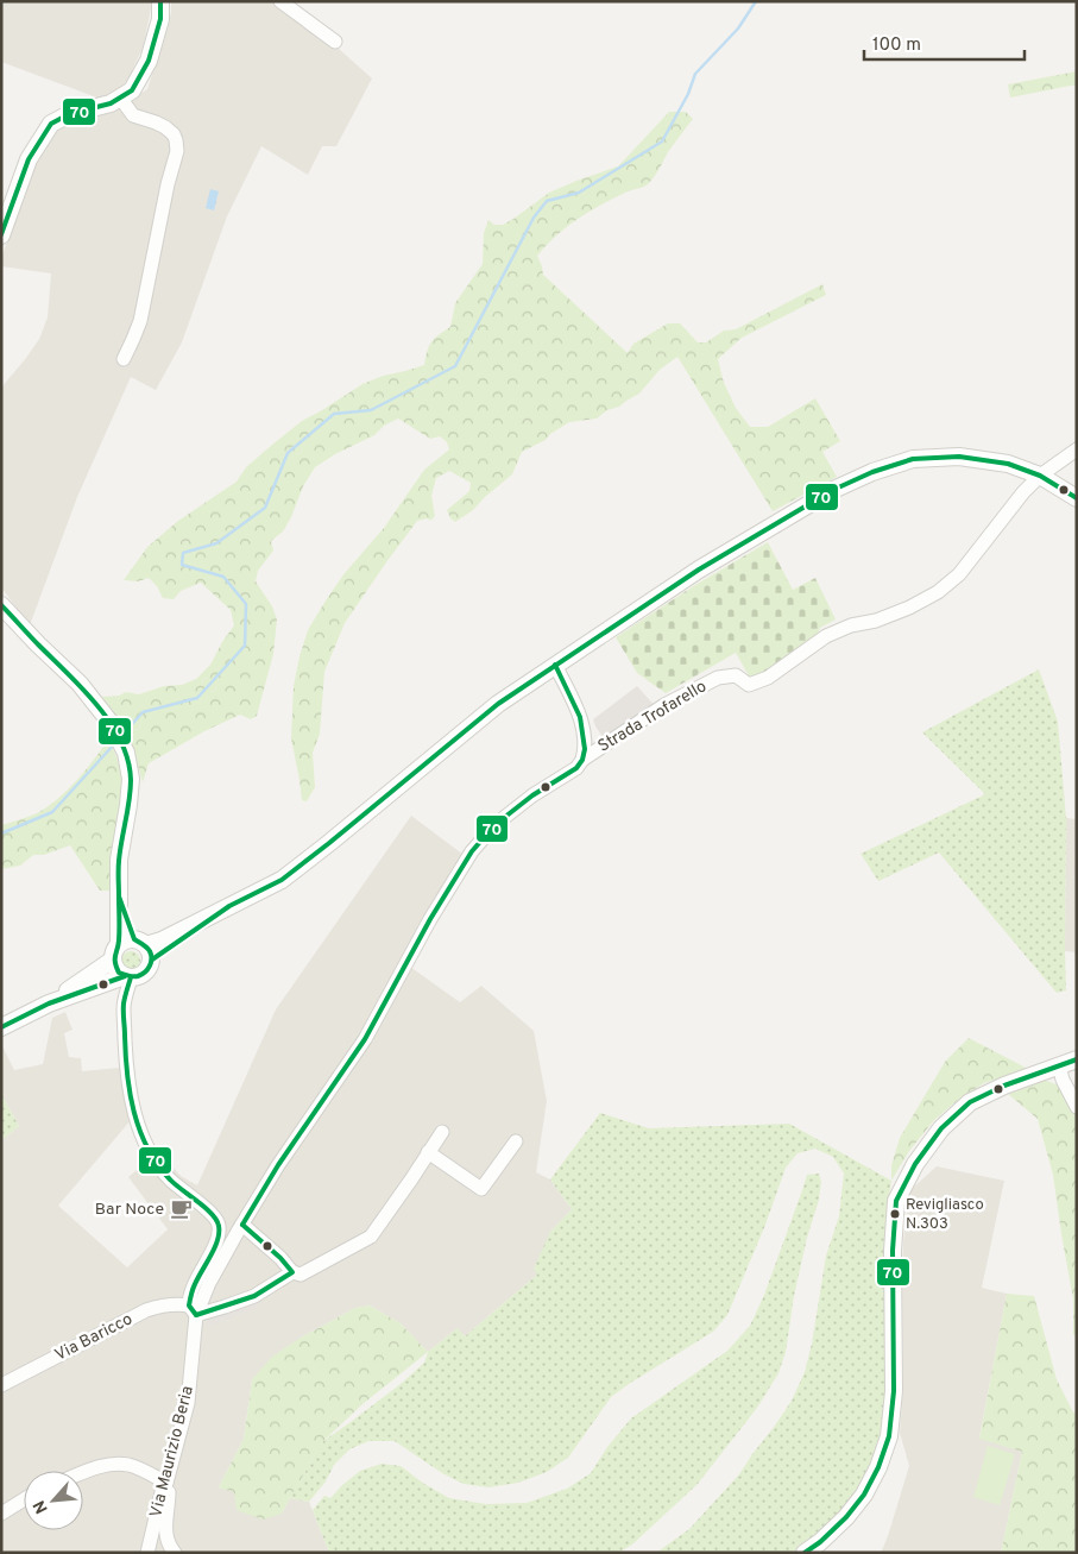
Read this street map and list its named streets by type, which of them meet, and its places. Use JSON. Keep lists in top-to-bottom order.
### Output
{
  "streets": {
    "street": ["Strada Trofarello", "Via Baricco", "Via Maurizio Beria"]
  },
  "crossings": [
    ["Strada Trofarello", "Via Baricco"],
    ["Strada Trofarello", "Via Maurizio Beria"],
    ["Via Baricco", "Via Maurizio Beria"]
  ],
  "places": {
    "cafe": ["Bar Noce"],
    "other": ["Revigliasco N.303"]
  },
  "lines": ["transit line 70"],
  "scale_bar": "100 m",
  "north": "bottom left"
}
